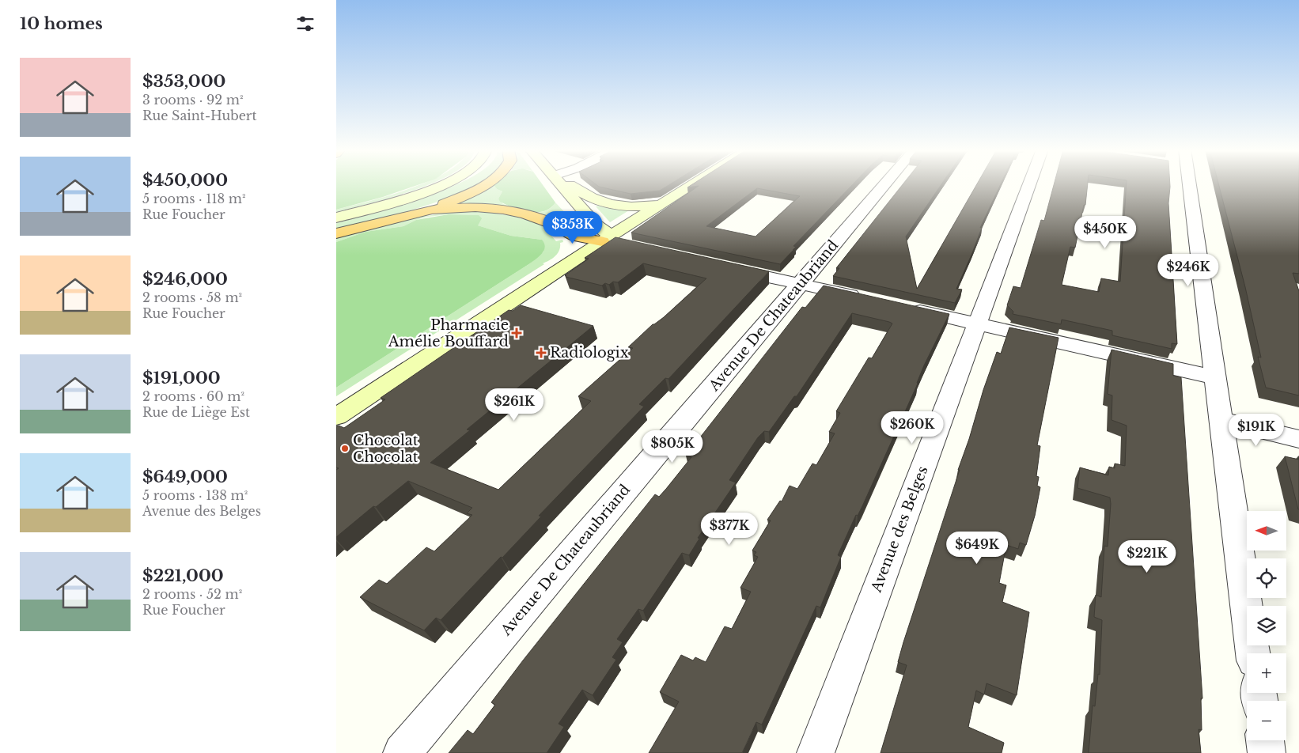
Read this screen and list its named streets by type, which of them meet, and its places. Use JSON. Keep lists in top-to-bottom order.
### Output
{
  "streets": {
    "street": ["Avenue De Chateaubriand", "Avenue des Belges"]
  },
  "places": {
    "health": ["Pharmacie Amélie Bouffard", "Radiologix"],
    "other": ["Chocolat Chocolat"]
  },
  "north": "left",
  "page": {
    "heading": "10 homes",
    "list": [
      {
        "name": "$353,000",
        "note": "3 rooms · 92 m² · Rue Saint-Hubert"
      },
      {
        "name": "$450,000",
        "note": "5 rooms · 118 m² · Rue Foucher"
      },
      {
        "name": "$246,000",
        "note": "2 rooms · 58 m² · Rue Foucher"
      },
      {
        "name": "$191,000",
        "note": "2 rooms · 60 m² · Rue de Liège Est"
      },
      {
        "name": "$649,000",
        "note": "5 rooms · 138 m² · Avenue des Belges"
      },
      {
        "name": "$221,000",
        "note": "2 rooms · 52 m² · Rue Foucher"
      }
    ],
    "price": [
      "$353K",
      "$450K",
      "$246K",
      "$261K",
      "$260K",
      "$191K",
      "$805K",
      "$377K",
      "$649K",
      "$221K"
    ],
    "map_buttons": ["+", "−"]
  }
}
